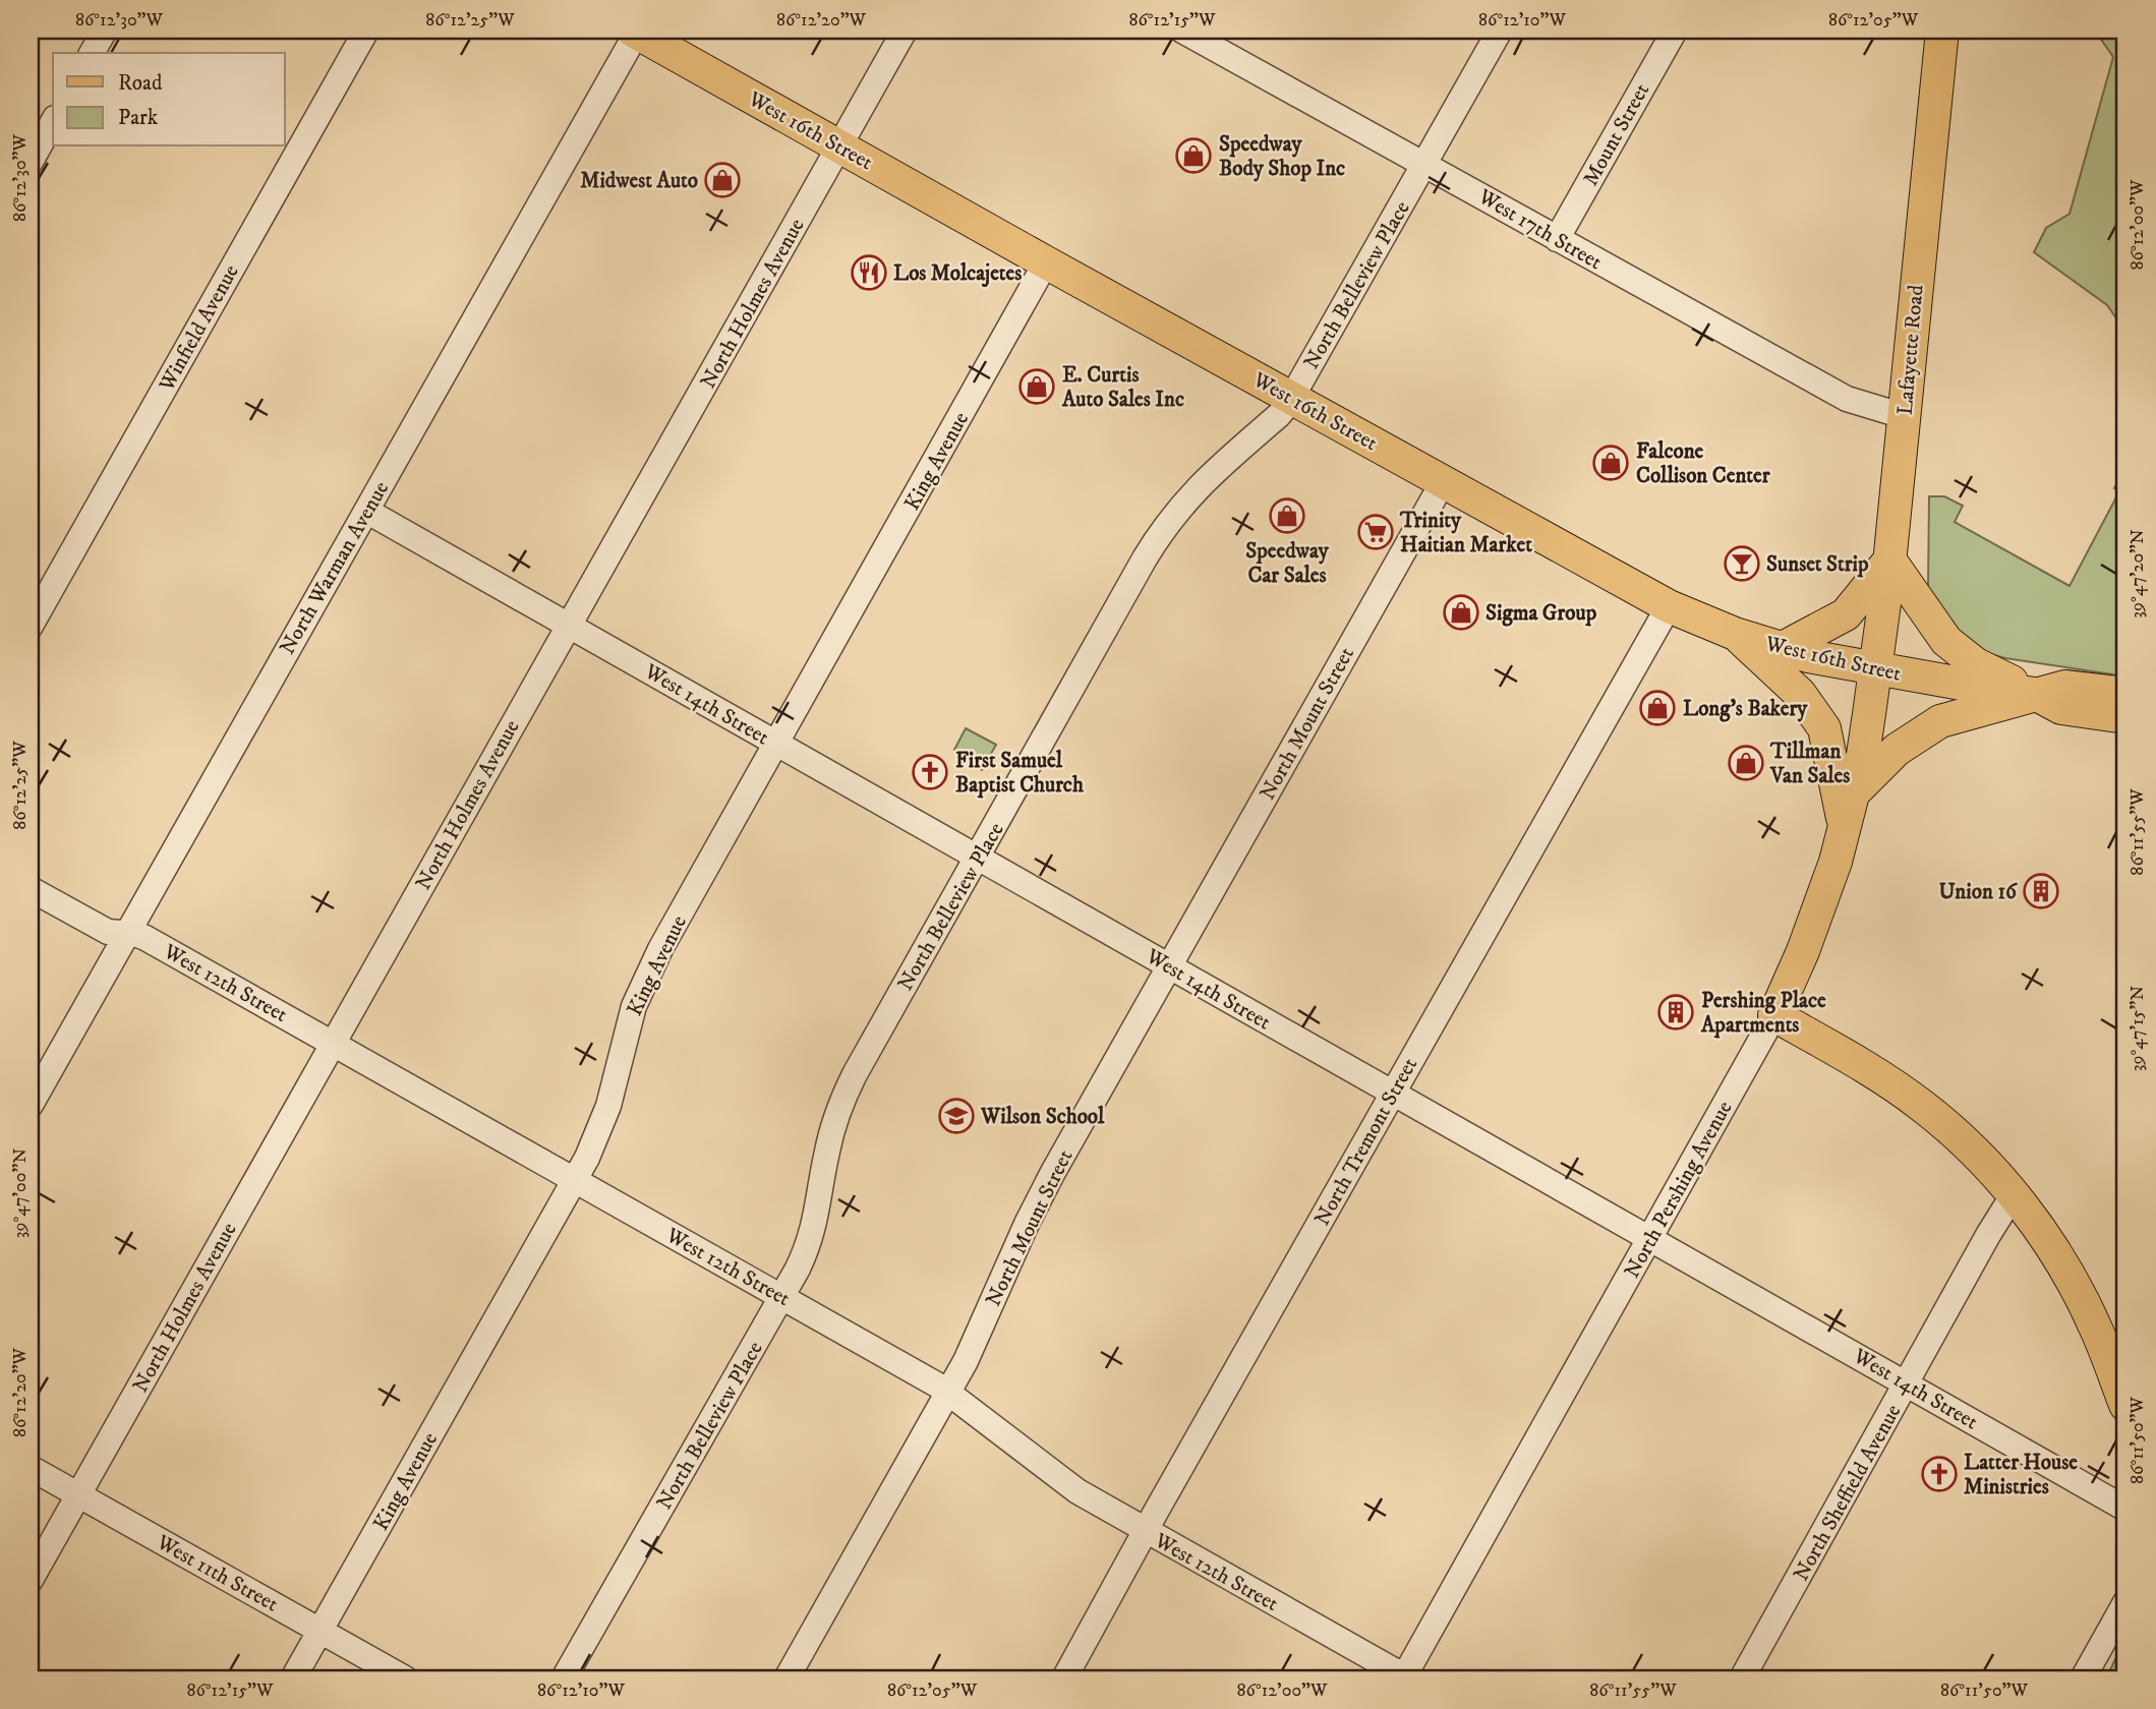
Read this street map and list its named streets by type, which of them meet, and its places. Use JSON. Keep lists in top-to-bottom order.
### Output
{
  "streets": {
    "main road": ["West 16th Street", "Lafayette Road", "North Pershing Avenue"],
    "street": [
      "Mount Street",
      "West 17th Street",
      "North Belleview Place",
      "North Holmes Avenue",
      "Winfield Avenue",
      "King Avenue",
      "North Warman Avenue",
      "West 14th Street",
      "North Mount Street",
      "West 12th Street",
      "North Tremont Street",
      "North Sheffield Avenue",
      "West 11th Street"
    ]
  },
  "crossings": [
    ["West 16th Street", "North Belleview Place"],
    ["West 16th Street", "North Holmes Avenue"],
    ["West 16th Street", "Lafayette Road"],
    ["West 16th Street", "King Avenue"],
    ["West 16th Street", "North Warman Avenue"],
    ["West 16th Street", "North Mount Street"],
    ["West 16th Street", "North Tremont Street"],
    ["West 16th Street", "North Pershing Avenue"],
    ["Mount Street", "West 17th Street"],
    ["West 17th Street", "North Belleview Place"],
    ["West 17th Street", "Lafayette Road"],
    ["North Belleview Place", "West 14th Street"],
    ["North Belleview Place", "West 12th Street"],
    ["North Holmes Avenue", "West 14th Street"],
    ["North Holmes Avenue", "West 12th Street"],
    ["North Holmes Avenue", "West 11th Street"],
    ["Lafayette Road", "North Pershing Avenue"],
    ["King Avenue", "West 14th Street"],
    ["King Avenue", "West 12th Street"],
    ["King Avenue", "West 11th Street"],
    ["North Warman Avenue", "West 14th Street"],
    ["North Warman Avenue", "West 12th Street"],
    ["West 14th Street", "North Mount Street"],
    ["West 14th Street", "North Tremont Street"],
    ["West 14th Street", "North Pershing Avenue"],
    ["West 14th Street", "North Sheffield Avenue"],
    ["North Mount Street", "West 12th Street"],
    ["West 12th Street", "North Tremont Street"],
    ["West 12th Street", "North Pershing Avenue"]
  ],
  "places": {
    "shop": [
      "Speedway Body Shop Inc",
      "Midwest Auto",
      "E. Curtis Auto Sales Inc",
      "Falcone Collison Center",
      "Speedway Car Sales",
      "Sigma Group",
      "Long's Bakery",
      "Tillman Van Sales"
    ],
    "restaurant": ["Los Molcajetes"],
    "supermarket": ["Trinity Haitian Market"],
    "bar": ["Sunset Strip"],
    "church": ["First Samuel Baptist Church", "Latter House Ministries"],
    "building": ["Union 16", "Pershing Place Apartments"],
    "school or university": ["Wilson School"]
  },
  "legend": ["Road", "Park"],
  "coordinates": [
    "86°12'30\"W",
    "86°12'25\"W",
    "86°12'20\"W",
    "86°12'15\"W",
    "86°12'10\"W",
    "86°12'05\"W",
    "86°12'00\"W",
    "39°47'20\"N",
    "86°11'55\"W",
    "39°47'15\"N",
    "39°47'00\"N",
    "86°11'50\"W"
  ]
}
